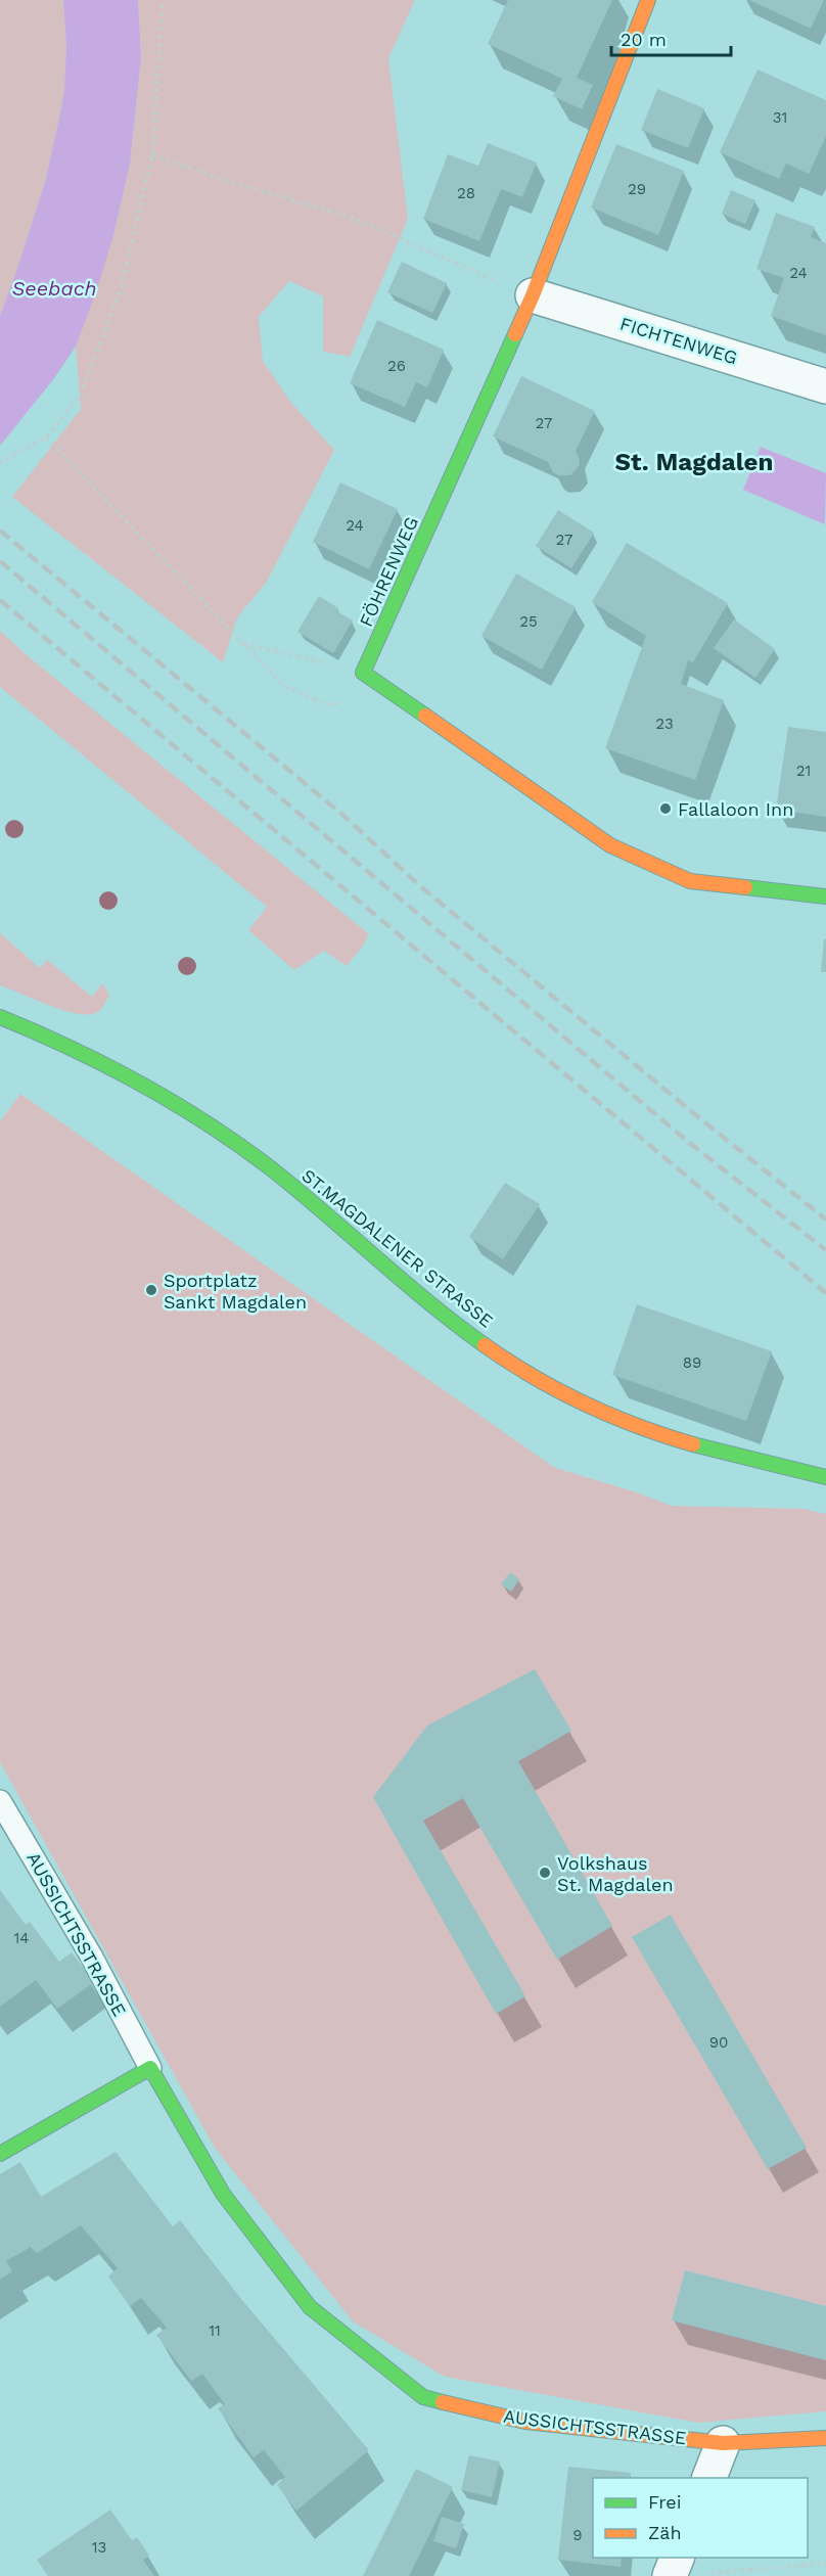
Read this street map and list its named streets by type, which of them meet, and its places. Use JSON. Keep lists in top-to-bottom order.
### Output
{
  "streets": {
    "street": [
      "FICHTENWEG",
      "FÖHRENWEG",
      "ST.MAGDALENER STRASSE",
      "AUSSICHTSSTRASSE"
    ]
  },
  "crossings": [
    ["FICHTENWEG", "FÖHRENWEG"]
  ],
  "districts": ["St. Magdalen"],
  "water": ["Seebach"],
  "places": ["Fallaloon Inn", "Sportplatz Sankt Magdalen", "Volkshaus St. Magdalen"],
  "house_numbers": [
    "31",
    "29",
    "28",
    "24",
    "26",
    "27",
    "24",
    "27",
    "25",
    "23",
    "21",
    "89",
    "14",
    "90",
    "11",
    "9",
    "13"
  ],
  "legend": ["Frei", "Zäh"],
  "scale_bar": "20 m"
}
